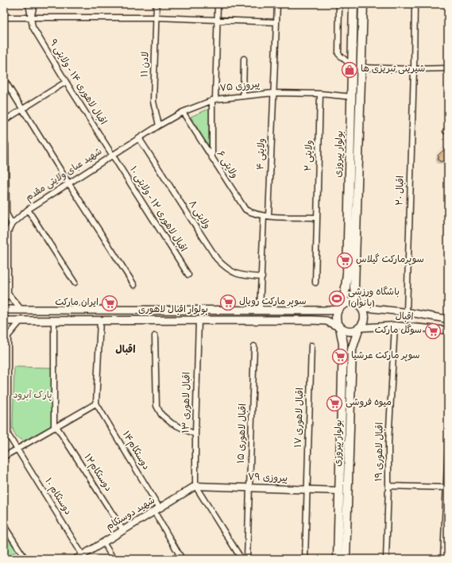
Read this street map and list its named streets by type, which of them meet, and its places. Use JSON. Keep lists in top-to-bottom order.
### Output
{
  "streets": {
    "main road": ["بولوار پیروزی", "بولوار اقبال لاهوری"],
    "street": [
      "لادن ۱۱",
      "اقبال لاهوری ۱۴ - ولایتی ۹",
      "پیروزی ۷۵",
      "ولایتی ۴",
      "ولایتی ۲",
      "ولایتی ۶",
      "شهید عبای ولایتی مقدم",
      "اقبال ۲۰",
      "اقبال لاهوری ۱۲ - ولایتی ۱۰",
      "ولایتی ۸",
      "اقبال",
      "اقبال لاهوری ۱۳",
      "اقبال لاهوری ۱۷",
      "اقبال لاهوری ۱۵",
      "دوستکام۱۴",
      "اقبال لاهوری ۱۹",
      "دوستکام۱۲",
      "پیروزی ۷۹",
      "دوستکام ۱۰",
      "شهید دوستکام"
    ]
  },
  "crossings": [
    ["لادن ۱۱", "پیروزی ۷۵"],
    ["اقبال لاهوری ۱۴ - ولایتی ۹", "شهید عبای ولایتی مقدم"],
    ["اقبال لاهوری ۱۴ - ولایتی ۹", "اقبال لاهوری ۱۲ - ولایتی ۱۰"],
    ["پیروزی ۷۵", "ولایتی ۴"],
    ["پیروزی ۷۵", "بولوار پیروزی"],
    ["پیروزی ۷۵", "ولایتی ۲"],
    ["پیروزی ۷۵", "ولایتی ۶"],
    ["پیروزی ۷۵", "شهید عبای ولایتی مقدم"],
    ["پیروزی ۷۵", "ولایتی ۸"],
    ["ولایتی ۴", "ولایتی ۶"],
    ["ولایتی ۴", "ولایتی ۸"],
    ["ولایتی ۴", "بولوار اقبال لاهوری"],
    ["بولوار پیروزی", "بولوار اقبال لاهوری"],
    ["بولوار پیروزی", "اقبال"],
    ["بولوار پیروزی", "پیروزی ۷۹"],
    ["ولایتی ۲", "ولایتی ۶"],
    ["شهید عبای ولایتی مقدم", "اقبال لاهوری ۱۲ - ولایتی ۱۰"],
    ["شهید عبای ولایتی مقدم", "ولایتی ۸"],
    ["اقبال ۲۰", "اقبال"],
    ["بولوار اقبال لاهوری", "اقبال"],
    ["بولوار اقبال لاهوری", "اقبال لاهوری ۱۳"],
    ["اقبال", "اقبال لاهوری ۱۹"],
    ["اقبال لاهوری ۱۳", "پیروزی ۷۹"],
    ["اقبال لاهوری ۱۳", "شهید دوستکام"],
    ["اقبال لاهوری ۱۷", "پیروزی ۷۹"],
    ["اقبال لاهوری ۱۵", "پیروزی ۷۹"],
    ["دوستکام۱۴", "شهید دوستکام"],
    ["دوستکام۱۲", "شهید دوستکام"],
    ["پیروزی ۷۹", "شهید دوستکام"],
    ["دوستکام ۱۰", "شهید دوستکام"]
  ],
  "districts": ["اقبال"],
  "parks": ["پارک آبرود"],
  "places": {
    "shop": ["شیرینی تبریزی ها"],
    "supermarket": [
      "سوپرمارکت گیلاس",
      "سوپر مارکت رویال",
      "ایران مارکت",
      "سوگل مارکت",
      "سوپر مارکت عرشیا",
      "میوه فروشی"
    ],
    "sports": ["باشگاه ورزشی (بانوان)"]
  }
}
